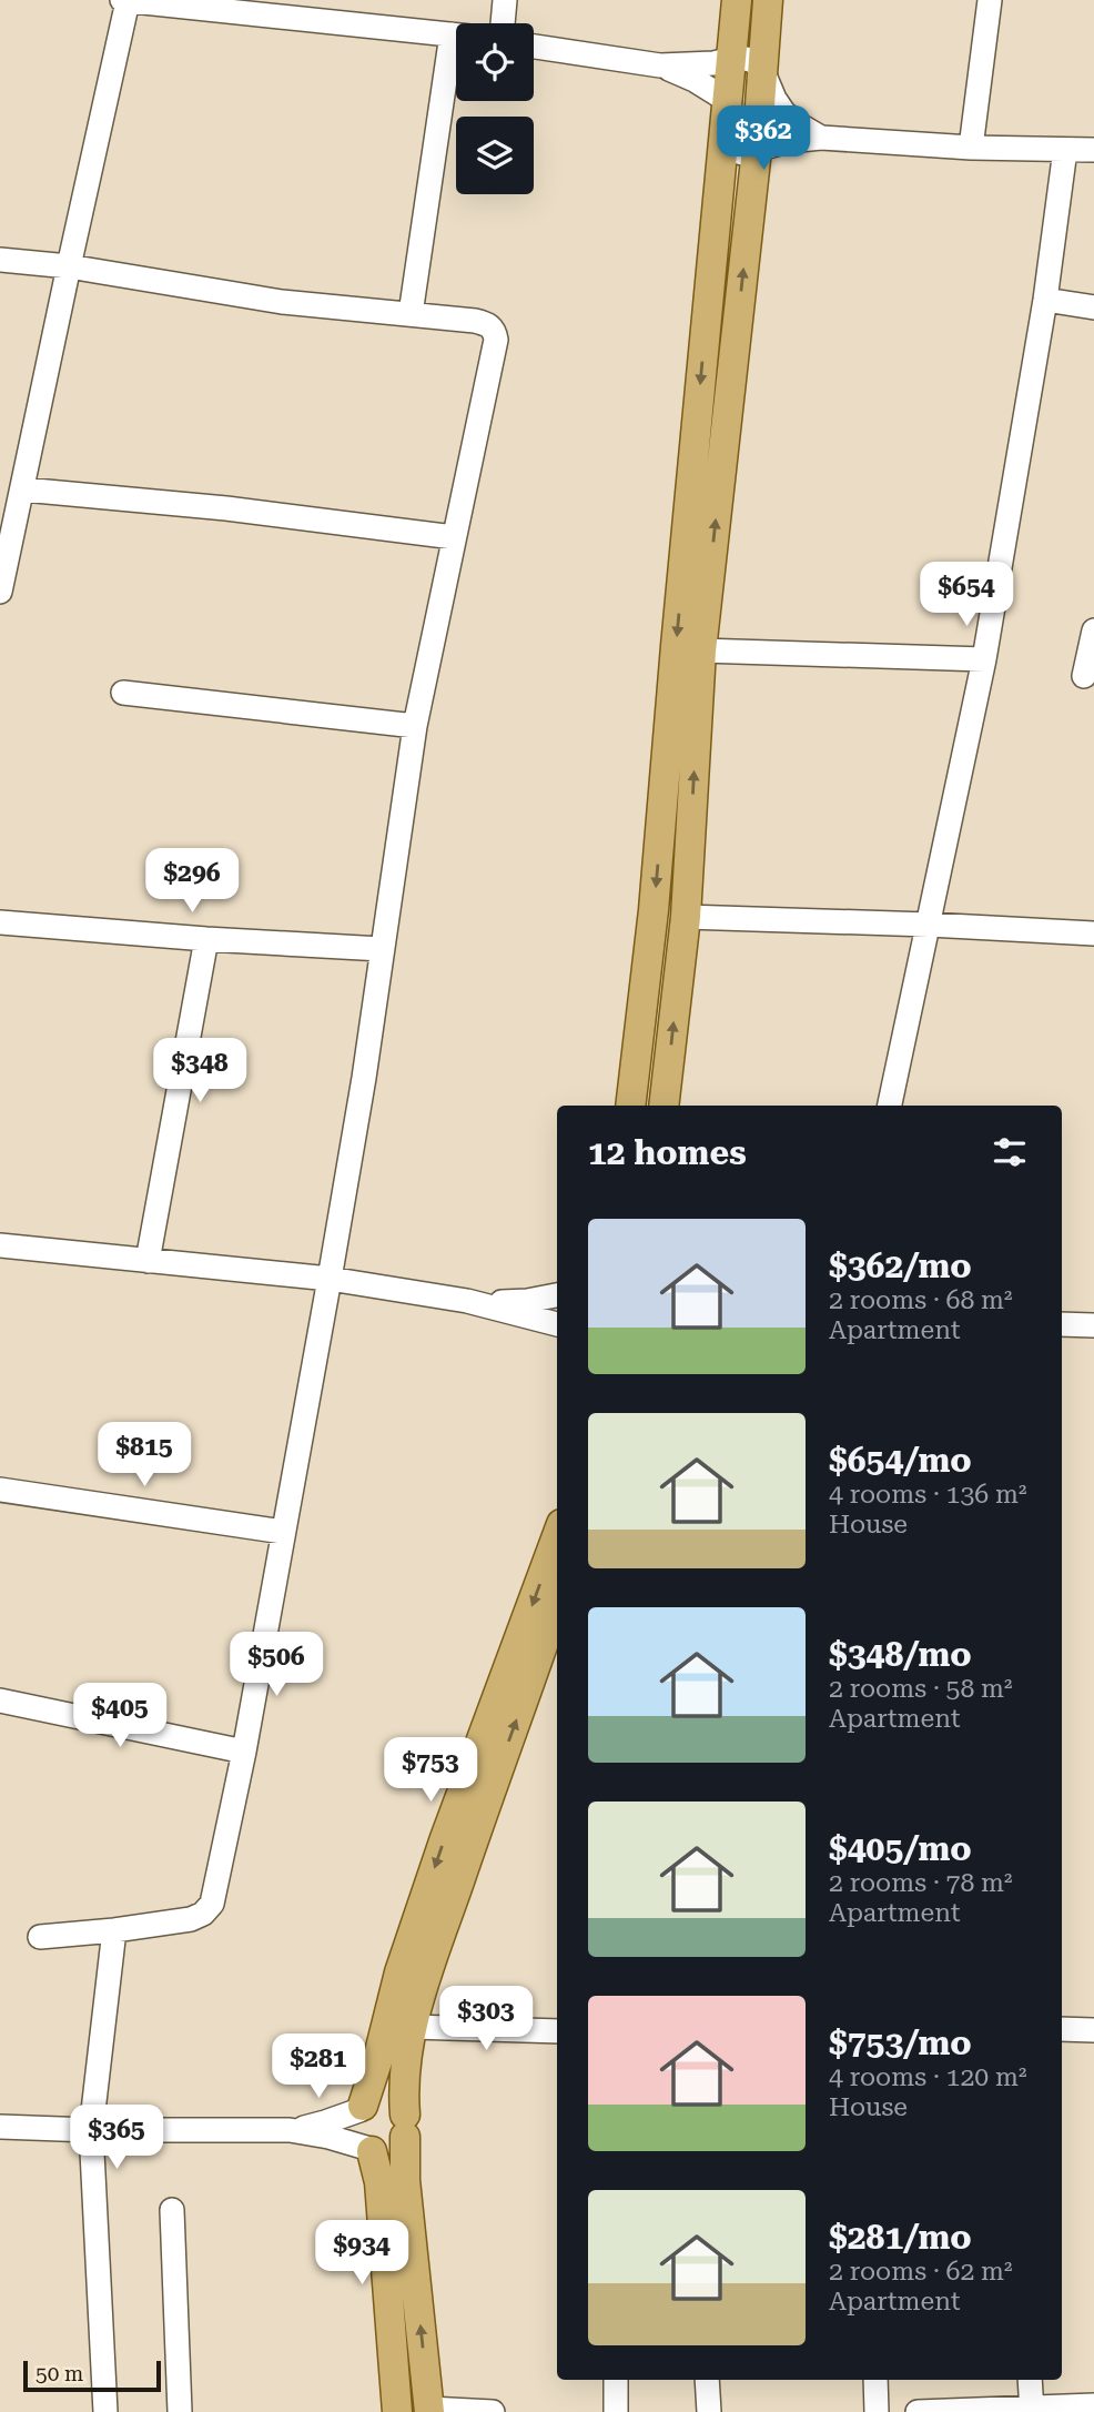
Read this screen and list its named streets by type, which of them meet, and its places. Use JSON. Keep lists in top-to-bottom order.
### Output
{
  "scale_bar": "50 m",
  "page": {
    "price": [
      "$362",
      "$654",
      "$296",
      "$348",
      "$815",
      "$506",
      "$405",
      "$753",
      "$303",
      "$281",
      "$365",
      "$934"
    ],
    "heading": "12 homes",
    "list": [
      {
        "name": "$362/mo",
        "note": "2 rooms · 68 m² · Apartment"
      },
      {
        "name": "$654/mo",
        "note": "4 rooms · 136 m² · House"
      },
      {
        "name": "$348/mo",
        "note": "2 rooms · 58 m² · Apartment"
      },
      {
        "name": "$405/mo",
        "note": "2 rooms · 78 m² · Apartment"
      },
      {
        "name": "$753/mo",
        "note": "4 rooms · 120 m² · House"
      },
      {
        "name": "$281/mo",
        "note": "2 rooms · 62 m² · Apartment"
      }
    ],
    "scale": "50 m"
  }
}
